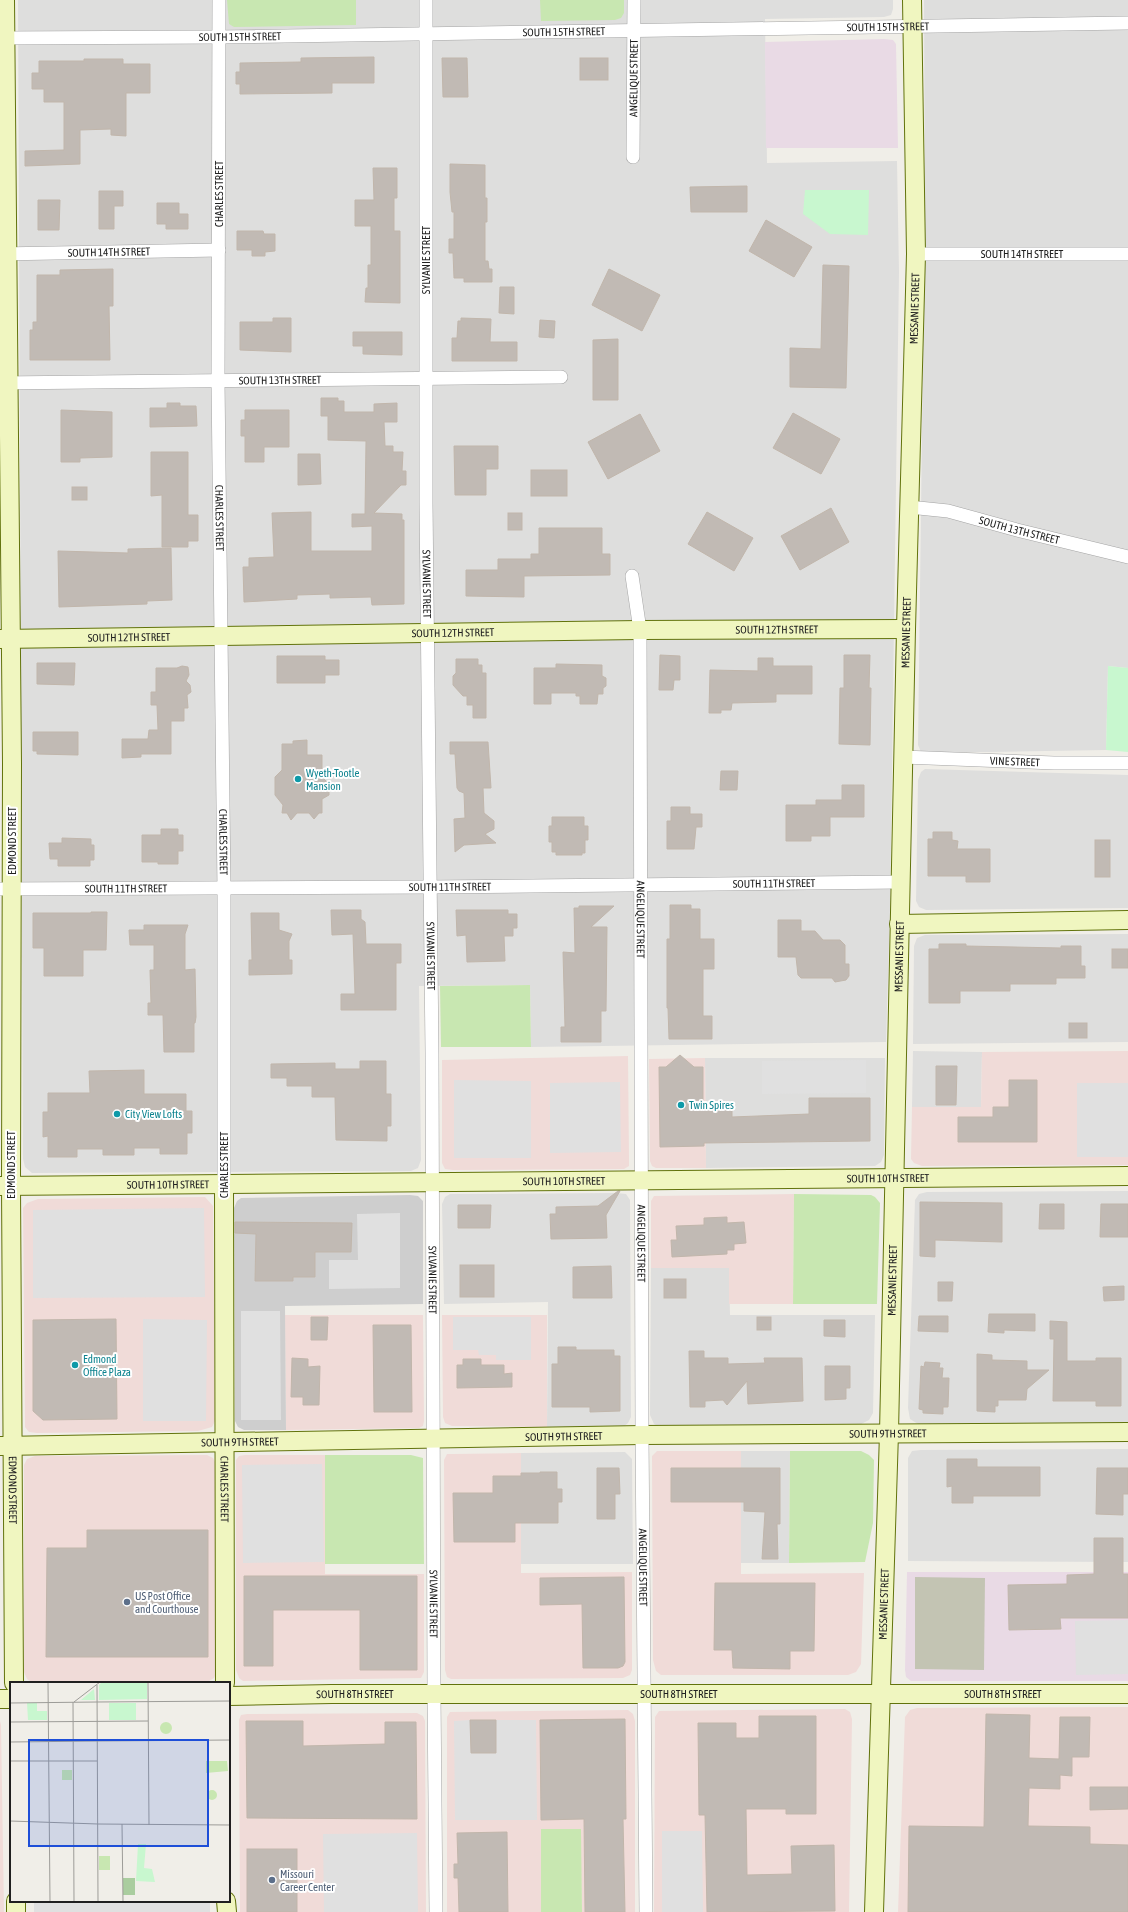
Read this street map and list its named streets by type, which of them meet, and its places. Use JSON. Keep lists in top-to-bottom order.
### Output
{
  "streets": {
    "street": [
      "SOUTH 15TH STREET",
      "ANGELIQUE STREET",
      "CHARLES STREET",
      "SOUTH 14TH STREET",
      "SYLVANIE STREET",
      "MESSANIE STREET",
      "SOUTH 13TH STREET",
      "SOUTH 12TH STREET",
      "VINE STREET",
      "EDMOND STREET",
      "SOUTH 11TH STREET",
      "SOUTH 10TH STREET",
      "SOUTH 9TH STREET",
      "SOUTH 8TH STREET"
    ]
  },
  "crossings": [
    ["SOUTH 15TH STREET", "ANGELIQUE STREET"],
    ["SOUTH 15TH STREET", "CHARLES STREET"],
    ["SOUTH 15TH STREET", "SYLVANIE STREET"],
    ["SOUTH 15TH STREET", "MESSANIE STREET"],
    ["SOUTH 15TH STREET", "EDMOND STREET"],
    ["ANGELIQUE STREET", "SOUTH 12TH STREET"],
    ["ANGELIQUE STREET", "SOUTH 11TH STREET"],
    ["ANGELIQUE STREET", "SOUTH 10TH STREET"],
    ["ANGELIQUE STREET", "SOUTH 9TH STREET"],
    ["ANGELIQUE STREET", "SOUTH 8TH STREET"],
    ["CHARLES STREET", "SOUTH 14TH STREET"],
    ["CHARLES STREET", "SOUTH 13TH STREET"],
    ["CHARLES STREET", "SOUTH 12TH STREET"],
    ["CHARLES STREET", "SOUTH 11TH STREET"],
    ["CHARLES STREET", "SOUTH 10TH STREET"],
    ["CHARLES STREET", "SOUTH 9TH STREET"],
    ["SOUTH 14TH STREET", "MESSANIE STREET"],
    ["SOUTH 14TH STREET", "EDMOND STREET"],
    ["SYLVANIE STREET", "SOUTH 13TH STREET"],
    ["SYLVANIE STREET", "SOUTH 12TH STREET"],
    ["SYLVANIE STREET", "SOUTH 11TH STREET"],
    ["SYLVANIE STREET", "SOUTH 10TH STREET"],
    ["SYLVANIE STREET", "SOUTH 9TH STREET"],
    ["SYLVANIE STREET", "SOUTH 8TH STREET"],
    ["MESSANIE STREET", "SOUTH 13TH STREET"],
    ["MESSANIE STREET", "SOUTH 12TH STREET"],
    ["MESSANIE STREET", "VINE STREET"],
    ["MESSANIE STREET", "SOUTH 11TH STREET"],
    ["MESSANIE STREET", "SOUTH 10TH STREET"],
    ["MESSANIE STREET", "SOUTH 9TH STREET"],
    ["MESSANIE STREET", "SOUTH 8TH STREET"],
    ["SOUTH 13TH STREET", "EDMOND STREET"],
    ["SOUTH 12TH STREET", "EDMOND STREET"],
    ["EDMOND STREET", "SOUTH 11TH STREET"],
    ["EDMOND STREET", "SOUTH 10TH STREET"],
    ["EDMOND STREET", "SOUTH 9TH STREET"]
  ],
  "places": [
    "Wyeth-Tootle Mansion",
    "Twin Spires",
    "City View Lofts",
    "Edmond Office Plaza",
    "US Post Office and Courthouse",
    "Missouri Career Center"
  ]
}
